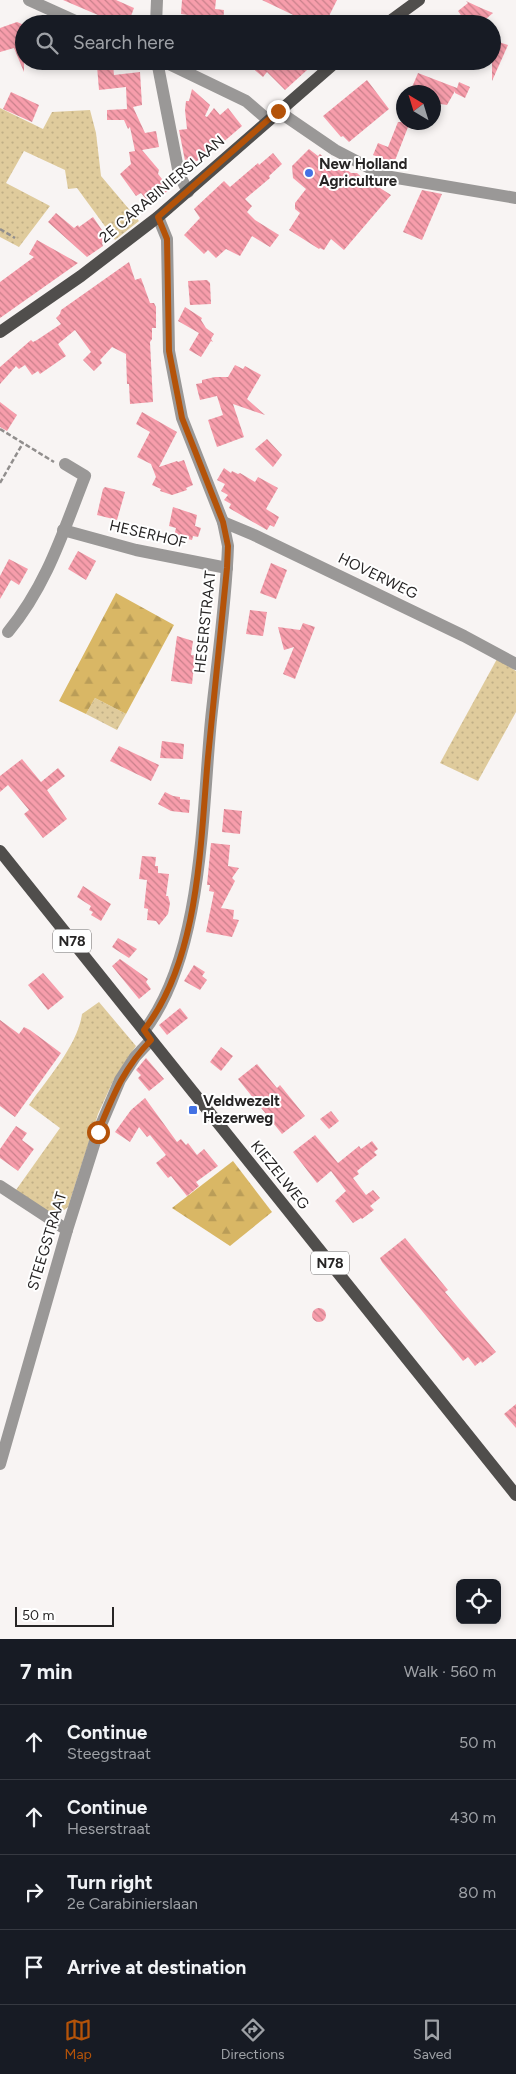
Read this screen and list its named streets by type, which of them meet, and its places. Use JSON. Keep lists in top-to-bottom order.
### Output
{
  "streets": {
    "main road": ["2E CARABINIERSLAAN", "N78", "KIEZELWEG"],
    "street": [
      "HESERHOF",
      "HOVERWEG",
      "HESERSTRAAT",
      "STEEGSTRAAT"
    ]
  },
  "crossings": [
    ["2E CARABINIERSLAAN", "HESERSTRAAT"],
    ["HESERHOF", "HESERSTRAAT"],
    ["HOVERWEG", "HESERSTRAAT"],
    ["HESERSTRAAT", "KIEZELWEG"],
    ["HESERSTRAAT", "STEEGSTRAAT"],
    ["KIEZELWEG", "STEEGSTRAAT"]
  ],
  "places": {
    "other": ["New Holland Agriculture"],
    "transit": ["Veldwezelt Hezerweg"]
  },
  "scale_bar": "50 m",
  "north": "top left",
  "page": {
    "search": "Search here",
    "scale": "50 m",
    "heading": ["7 min", "Walk · 560 m"],
    "list": [
      ["Continue", "Steegstraat", "50 m"],
      ["Continue", "Heserstraat", "430 m"],
      ["Turn right", "2e Carabinierslaan", "80 m"],
      "Arrive at destination"
    ],
    "nav": ["Map", "Directions", "Saved"]
  }
}
